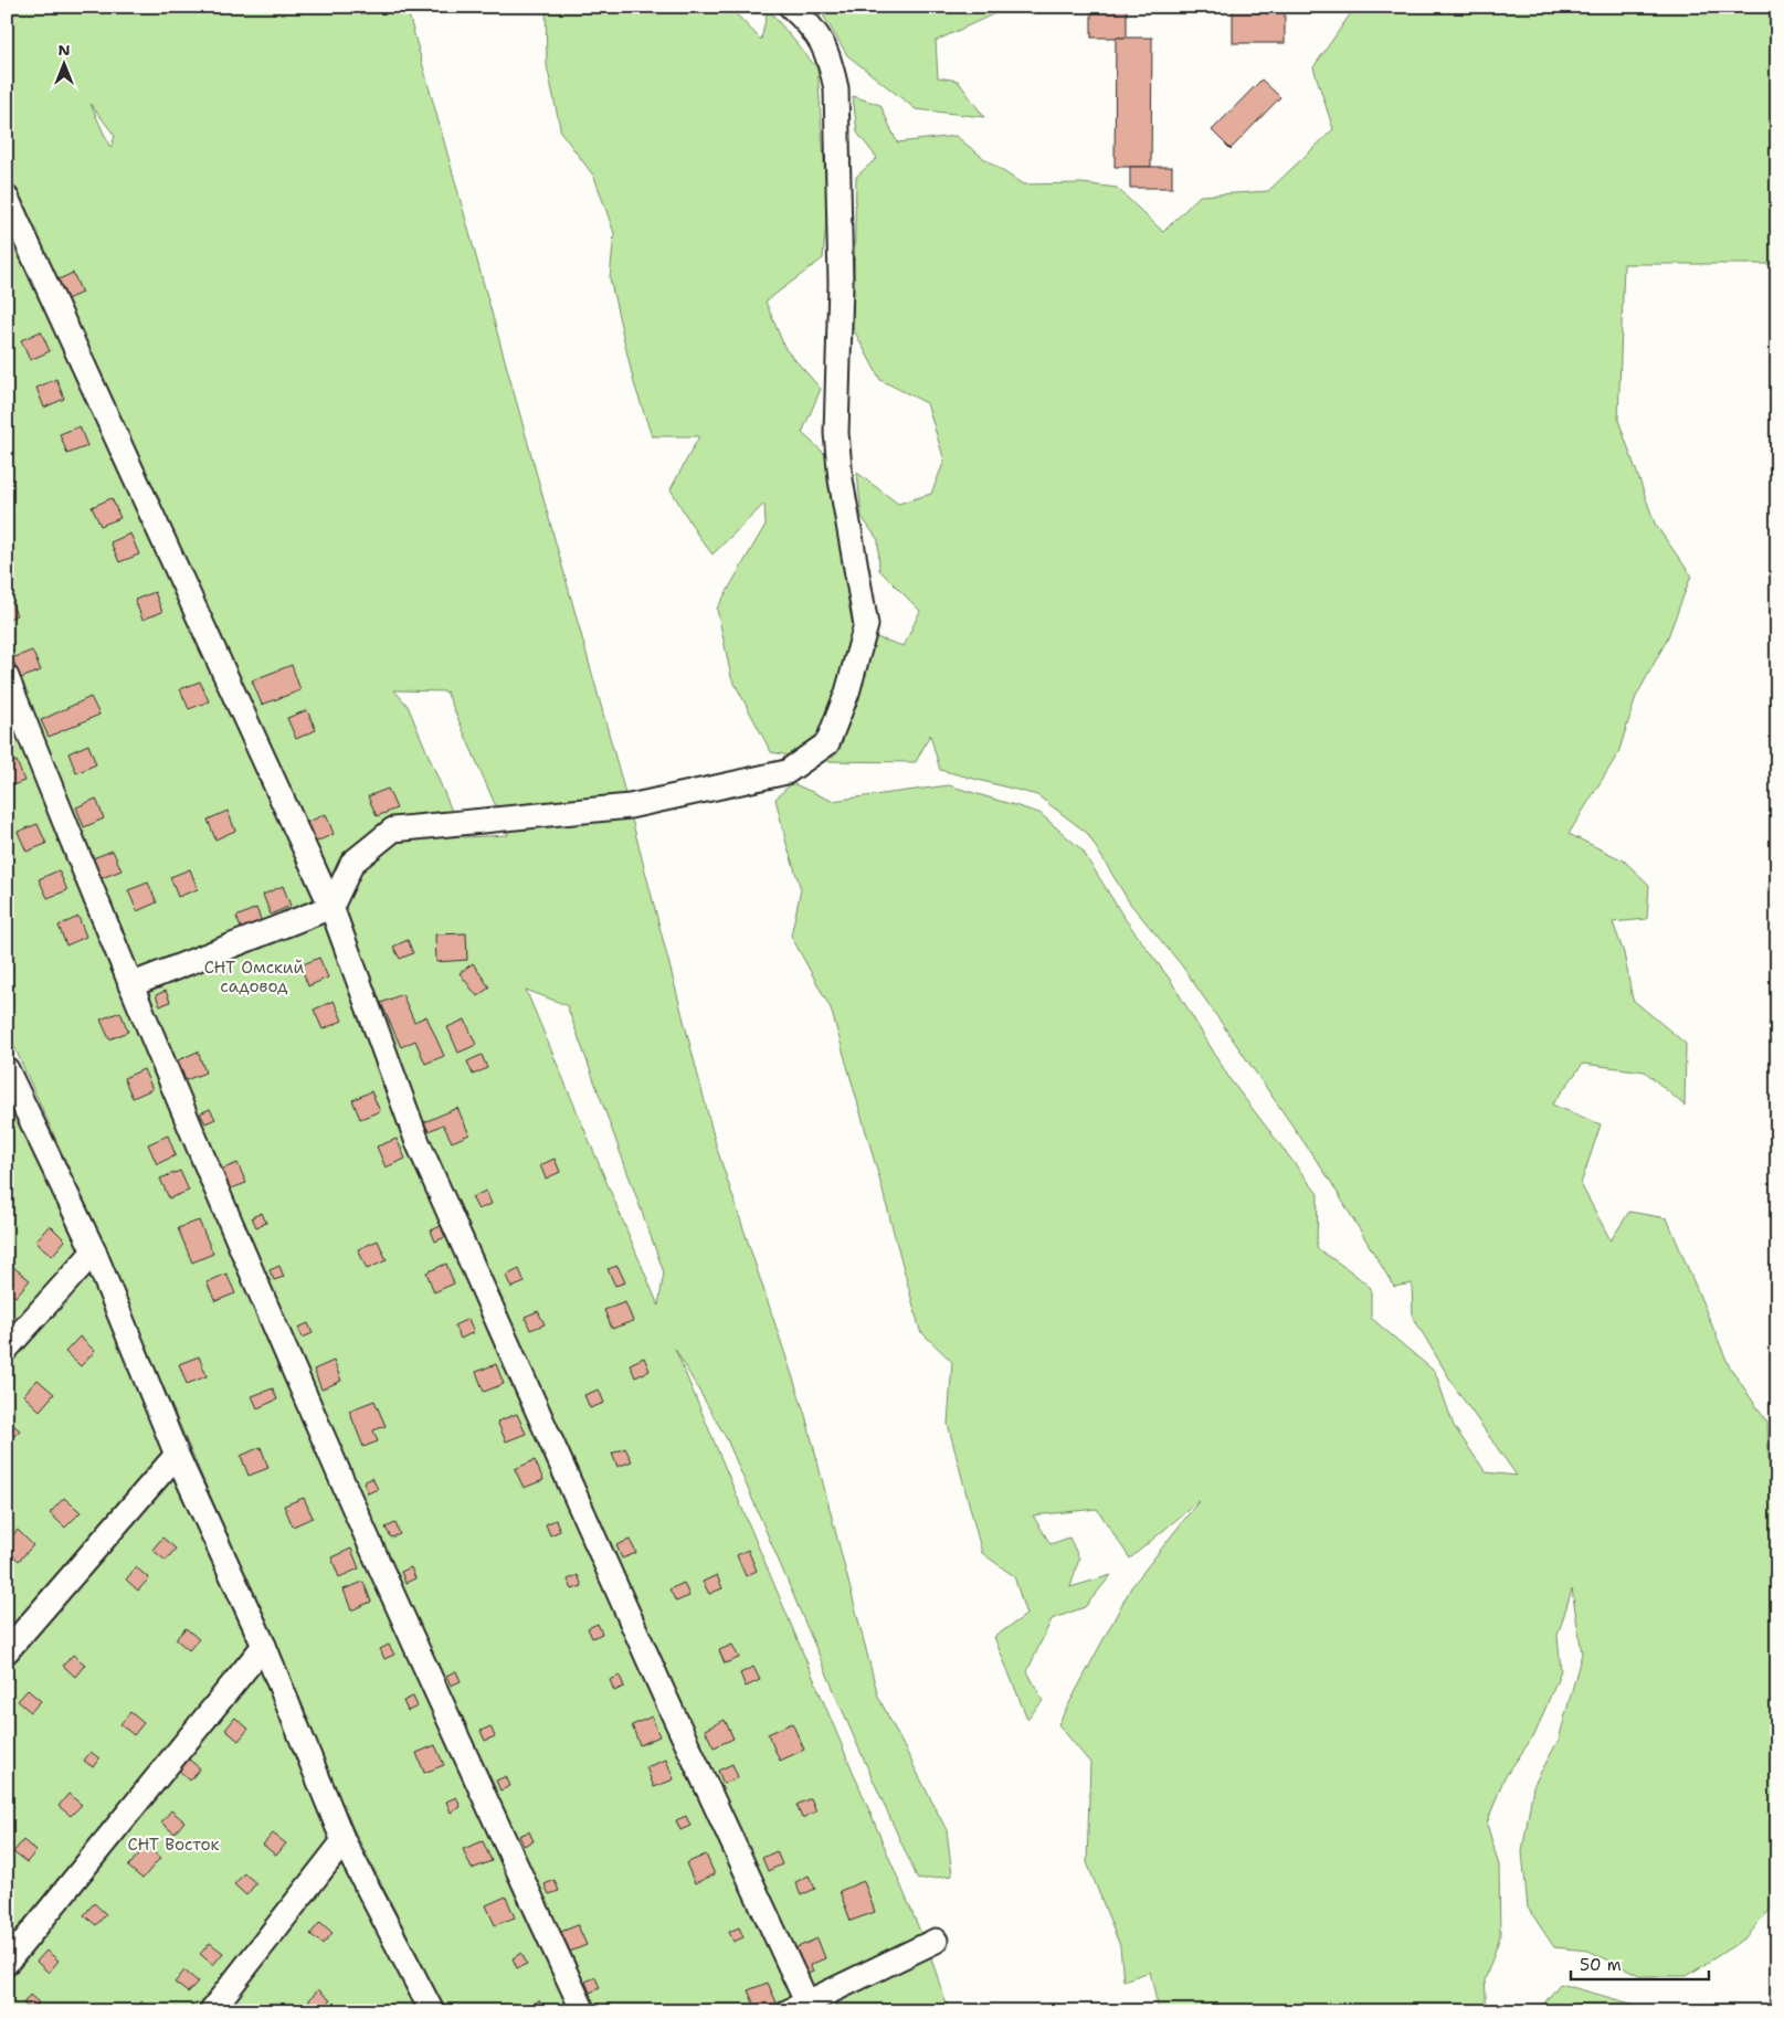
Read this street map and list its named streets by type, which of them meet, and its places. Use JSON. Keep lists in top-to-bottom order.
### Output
{
  "parks": ["СНТ Омский садовод", "СНТ Восток"],
  "scale_bar": "50 m",
  "north": "top"
}
